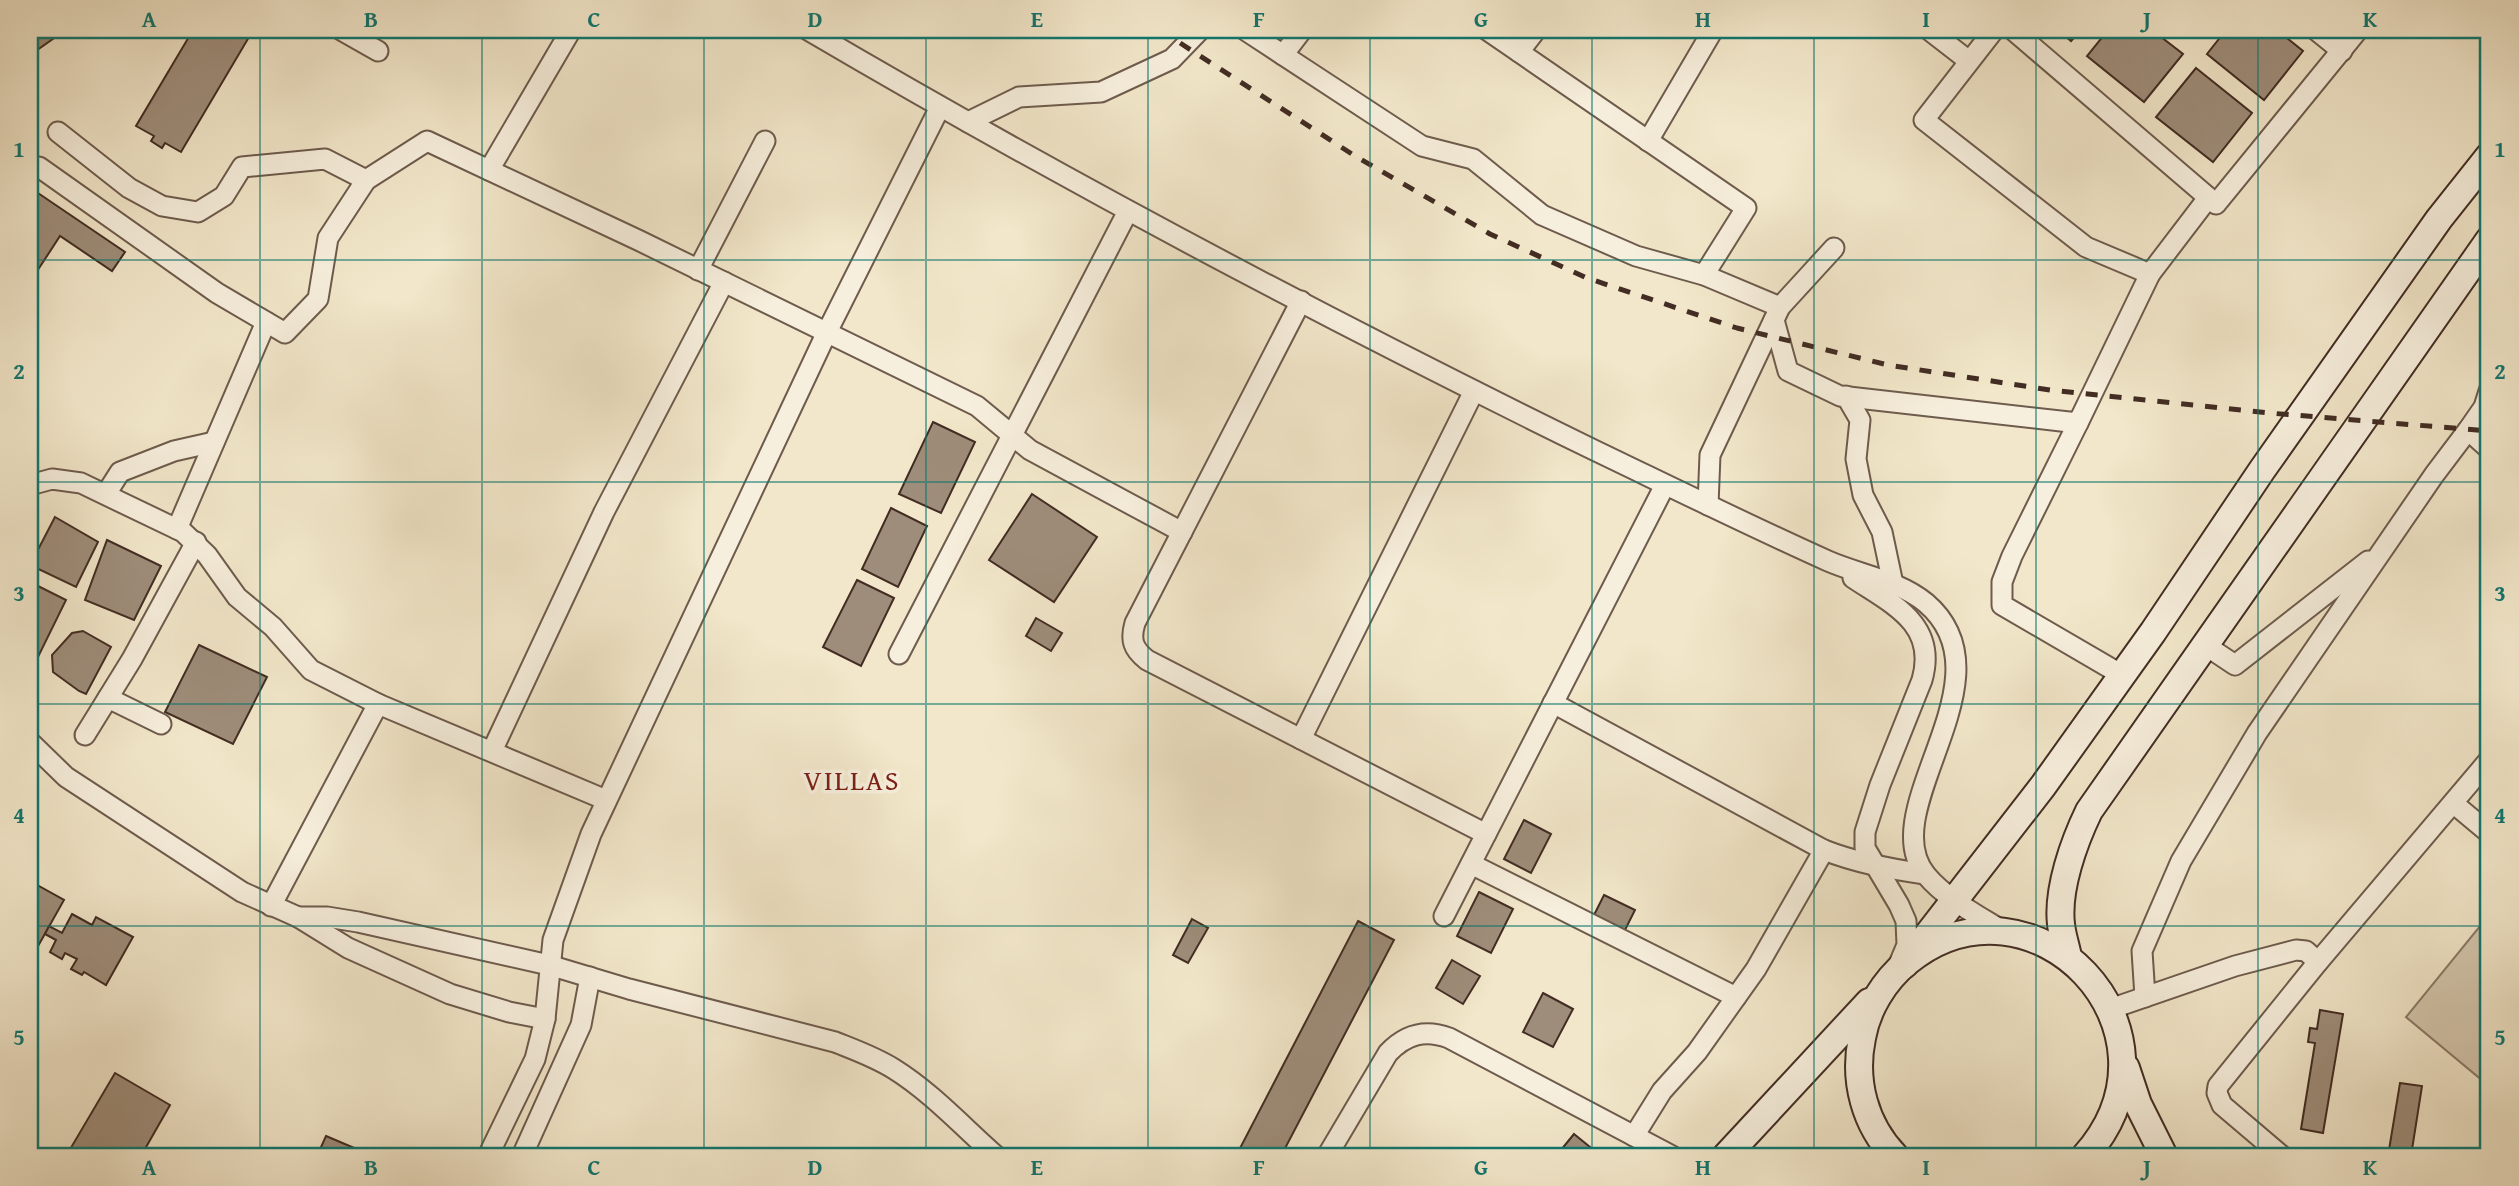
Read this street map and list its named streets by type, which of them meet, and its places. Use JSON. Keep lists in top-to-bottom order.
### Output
{
  "districts": ["VILLAS"],
  "grid": {
    "columns": [
      "A",
      "B",
      "C",
      "D",
      "E",
      "F",
      "G",
      "H",
      "I",
      "J",
      "K"
    ],
    "rows": [
      "1",
      "2",
      "3",
      "4",
      "5"
    ]
  }
}
